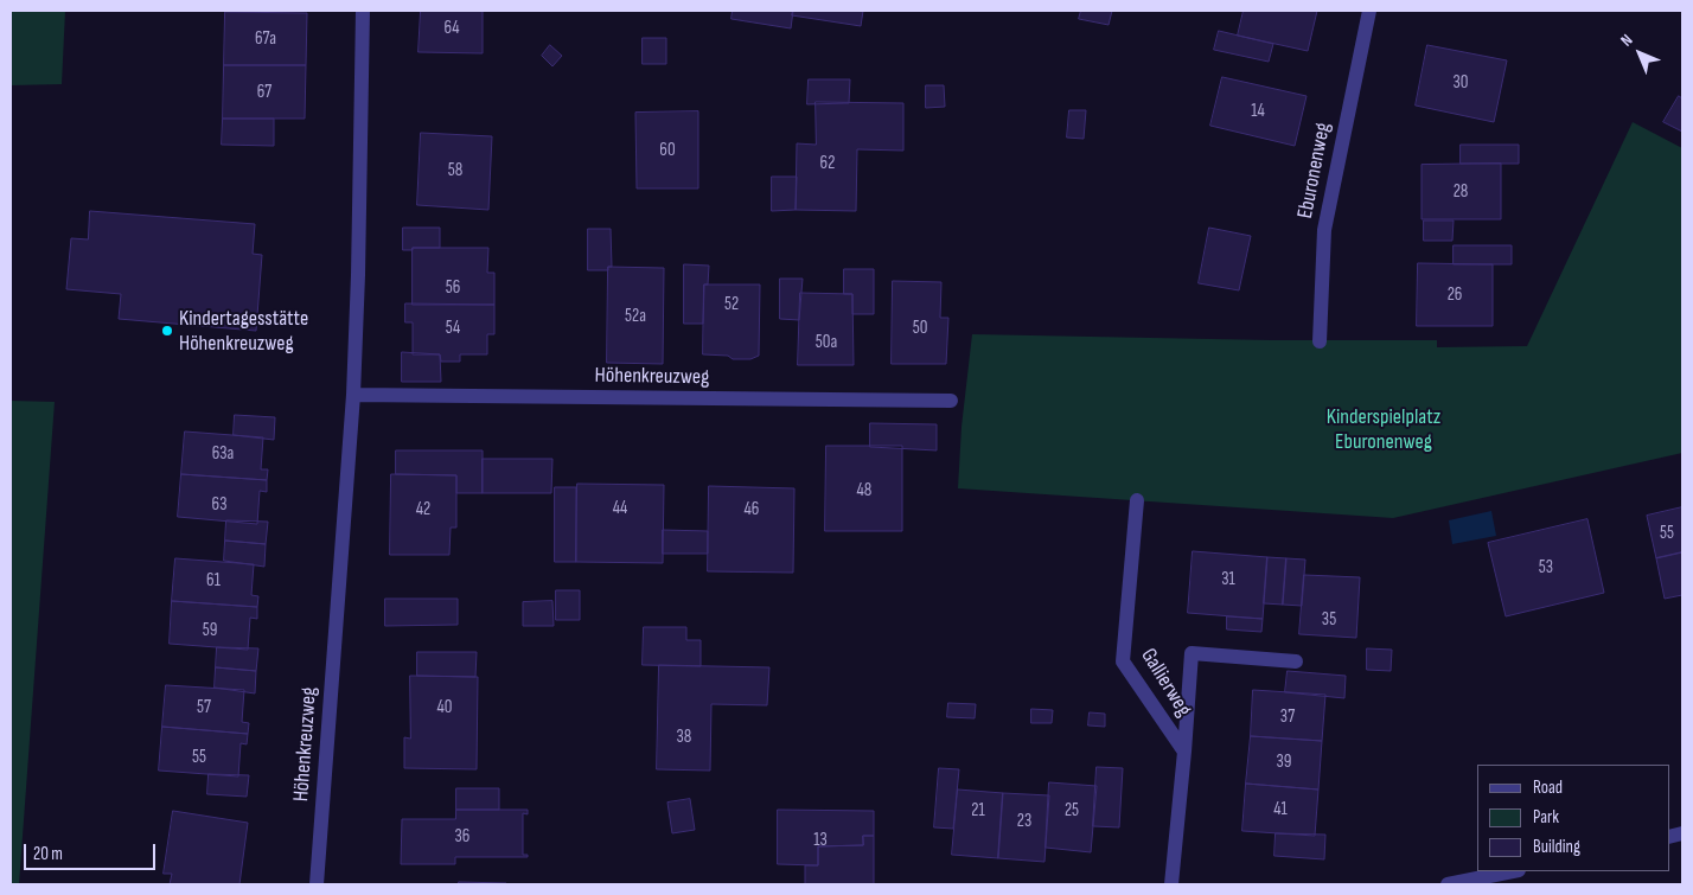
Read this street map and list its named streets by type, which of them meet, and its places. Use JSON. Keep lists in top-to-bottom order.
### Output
{
  "streets": {
    "street": ["Eburonenweg", "Höhenkreuzweg", "Gallierweg"]
  },
  "parks": ["Kinderspielplatz Eburonenweg"],
  "places": ["Kindertagesstätte Höhenkreuzweg"],
  "house_numbers": [
    "64",
    "67a",
    "30",
    "67",
    "14",
    "60",
    "62",
    "58",
    "28",
    "56",
    "26",
    "52",
    "52a",
    "54",
    "50",
    "50a",
    "63a",
    "48",
    "63",
    "44",
    "42",
    "46",
    "55",
    "53",
    "31",
    "61",
    "35",
    "59",
    "57",
    "40",
    "37",
    "38",
    "55",
    "39",
    "41",
    "21",
    "25",
    "23",
    "36",
    "13"
  ],
  "legend": ["Road", "Park", "Building"],
  "scale_bar": "20 m",
  "north": "top left"
}
